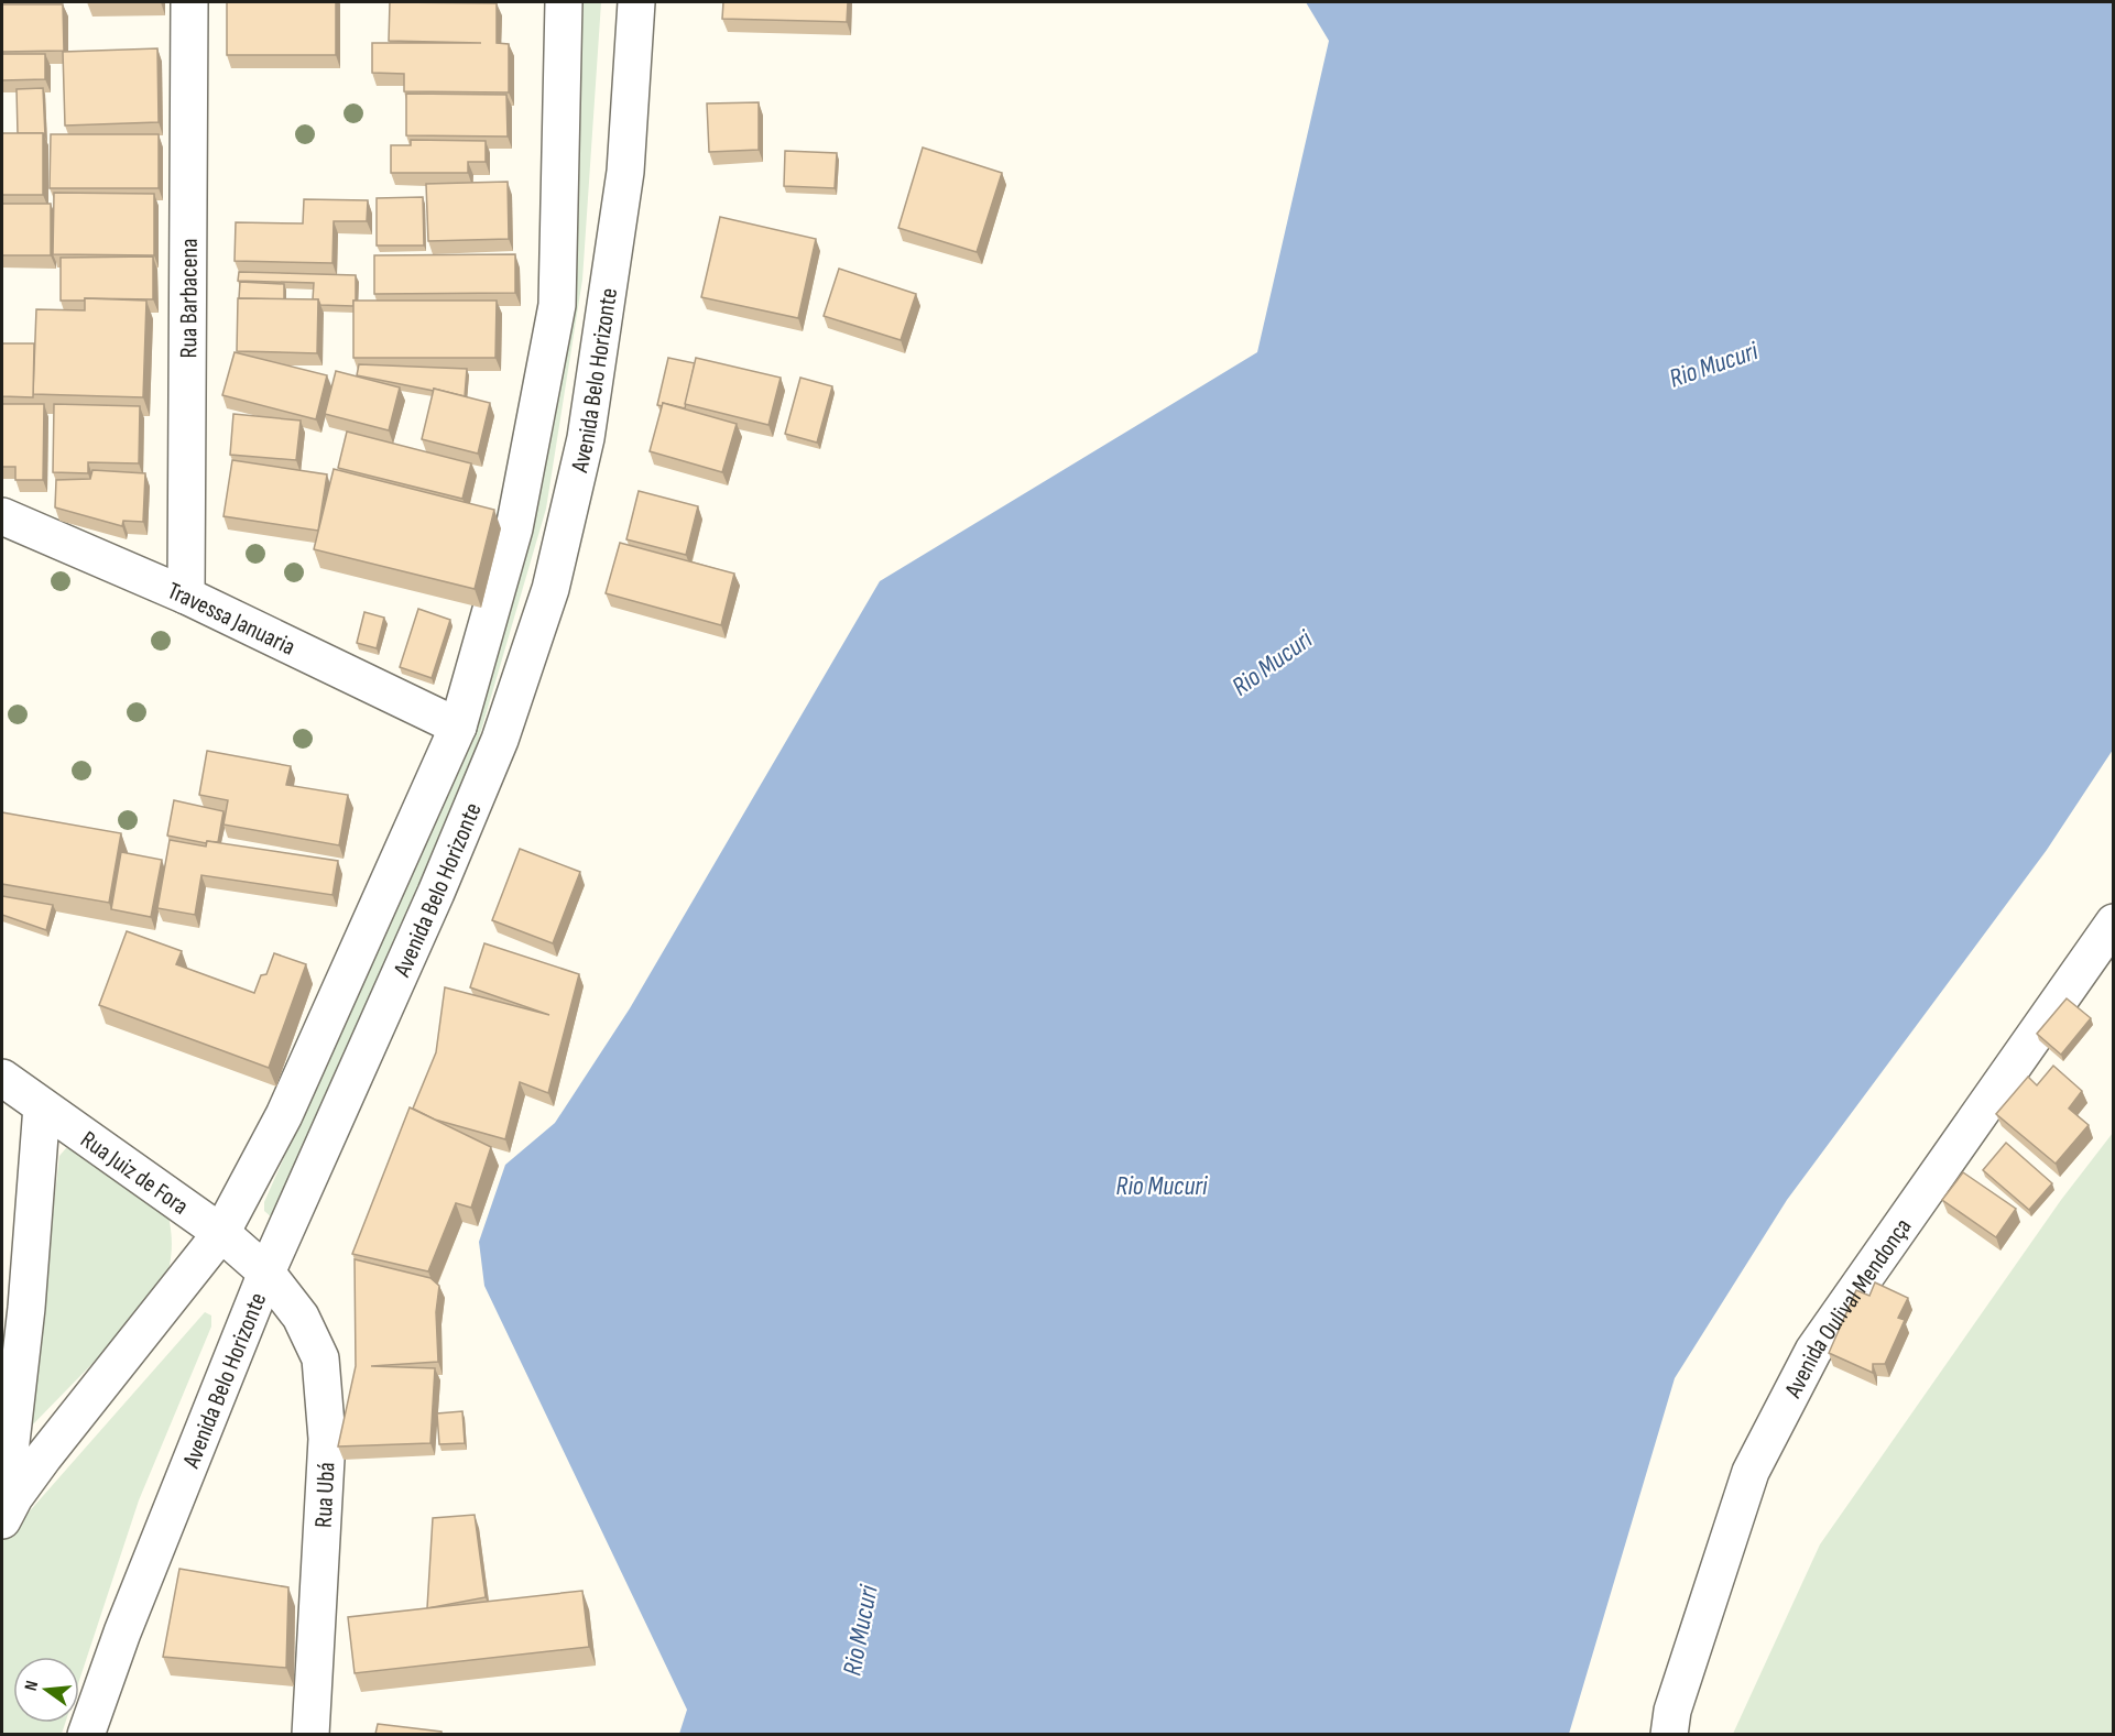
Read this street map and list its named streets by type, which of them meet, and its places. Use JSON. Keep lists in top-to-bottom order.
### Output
{
  "streets": {
    "street": [
      "Rua Barbacena",
      "Avenida Belo Horizonte",
      "Travessa Januaria",
      "Rua Juiz de Fora",
      "Avenida Oulival Mendonça",
      "Rua Ubá"
    ]
  },
  "crossings": [
    ["Rua Barbacena", "Travessa Januaria"],
    ["Avenida Belo Horizonte", "Travessa Januaria"],
    ["Avenida Belo Horizonte", "Rua Juiz de Fora"],
    ["Avenida Belo Horizonte", "Rua Ubá"],
    ["Rua Juiz de Fora", "Rua Ubá"]
  ],
  "water": ["Rio Mucuri"],
  "north": "left"
}
